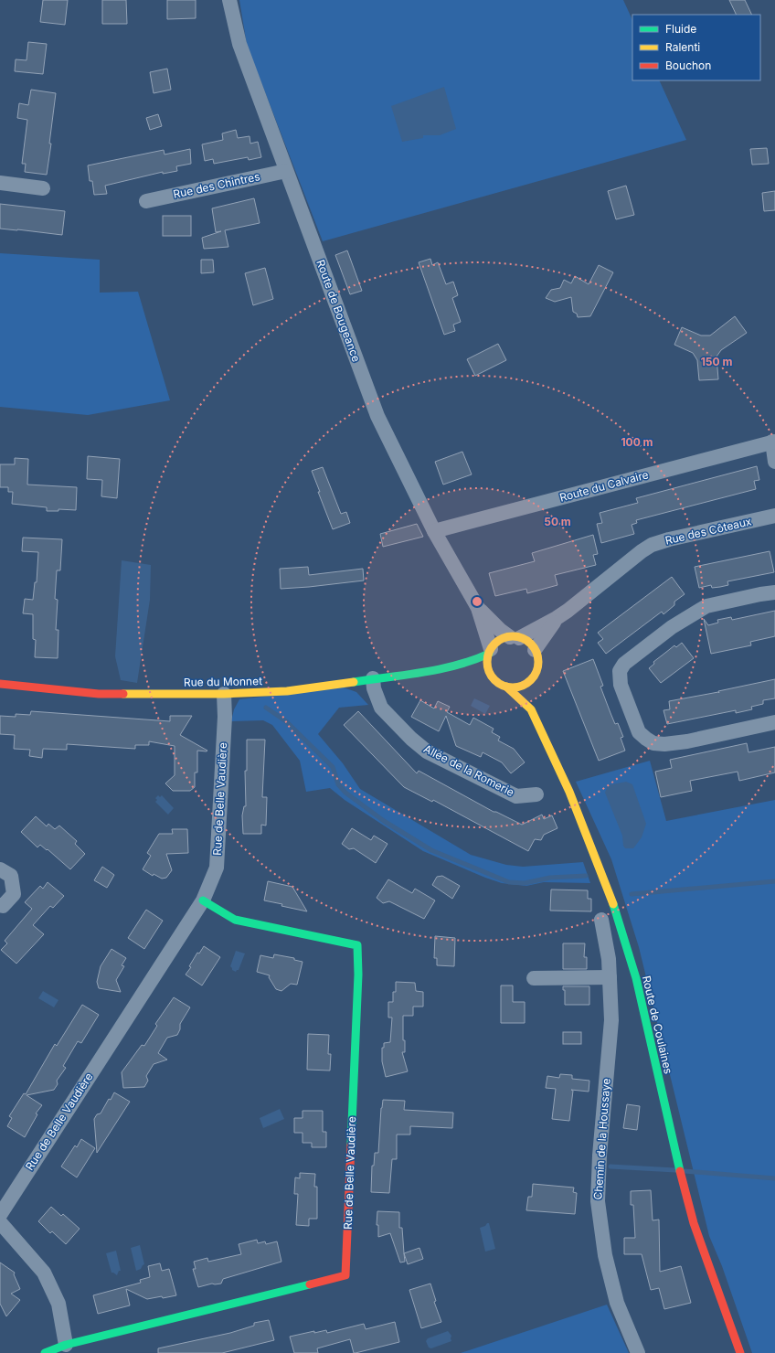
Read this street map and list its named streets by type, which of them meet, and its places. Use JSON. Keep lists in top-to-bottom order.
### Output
{
  "streets": {
    "street": [
      "Rue des Chintres",
      "Route de Bougeance",
      "Route du Calvaire",
      "Rue des Côteaux",
      "Rue du Monnet",
      "Allée de la Romerie",
      "Rue de Belle Vaudière",
      "Route de Coulaines",
      "Chemin de la Houssaye"
    ]
  },
  "crossings": [
    ["Rue des Chintres", "Route de Bougeance"],
    ["Route de Bougeance", "Route du Calvaire"],
    ["Route de Bougeance", "Rue des Côteaux"],
    ["Route de Bougeance", "Rue du Monnet"],
    ["Route de Bougeance", "Route de Coulaines"],
    ["Rue des Côteaux", "Rue du Monnet"],
    ["Rue des Côteaux", "Route de Coulaines"],
    ["Rue du Monnet", "Allée de la Romerie"],
    ["Rue du Monnet", "Rue de Belle Vaudière"],
    ["Rue du Monnet", "Route de Coulaines"]
  ],
  "legend": ["Fluide", "Ralenti", "Bouchon"],
  "rings": ["150 m", "100 m", "50 m"]
}
